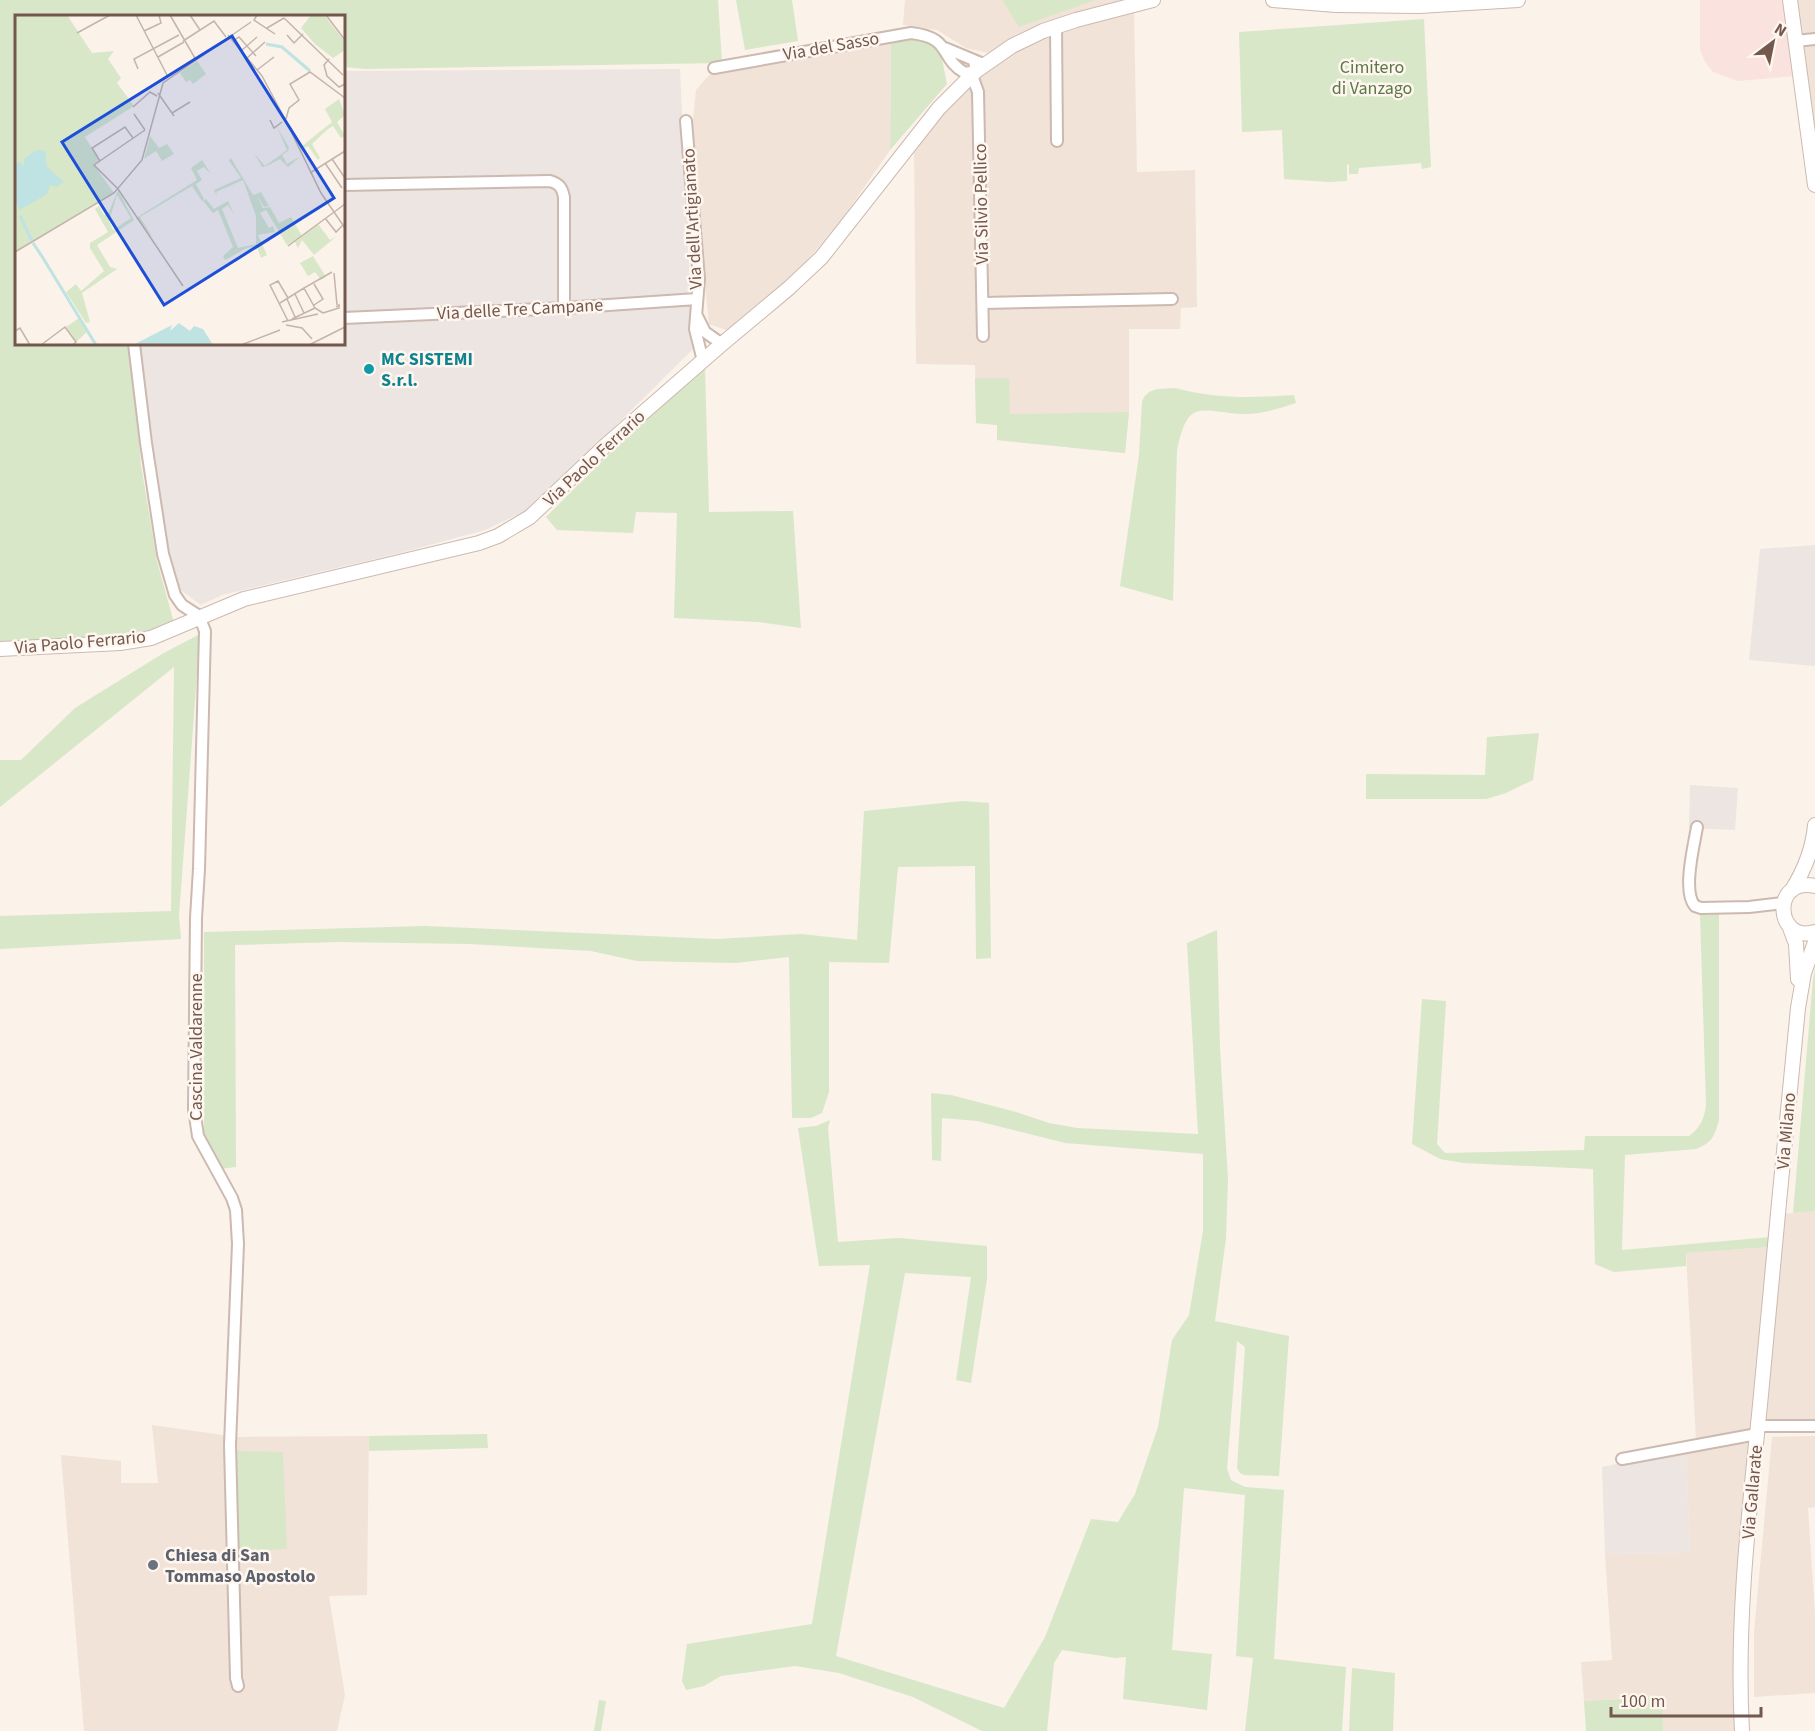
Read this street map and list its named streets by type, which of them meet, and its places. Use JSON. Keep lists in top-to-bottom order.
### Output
{
  "streets": {
    "street": [
      "Via del Sasso",
      "Via Silvio Pellico",
      "Via dell'Artigianato",
      "Via delle Tre Campane",
      "Via Paolo Ferrario",
      "Cascina Valdarenne",
      "Via Milano",
      "Via Gallarate"
    ]
  },
  "crossings": [
    ["Via del Sasso", "Via Silvio Pellico"],
    ["Via del Sasso", "Via Paolo Ferrario"],
    ["Via Silvio Pellico", "Via Paolo Ferrario"],
    ["Via dell'Artigianato", "Via delle Tre Campane"],
    ["Via dell'Artigianato", "Via Paolo Ferrario"],
    ["Via Paolo Ferrario", "Cascina Valdarenne"],
    ["Via Milano", "Via Gallarate"]
  ],
  "parks": ["Cimitero di Vanzago"],
  "places": ["MC SISTEMI S.r.l.", "Chiesa di San Tommaso Apostolo"],
  "scale_bar": "100 m",
  "north": "top right"
}
